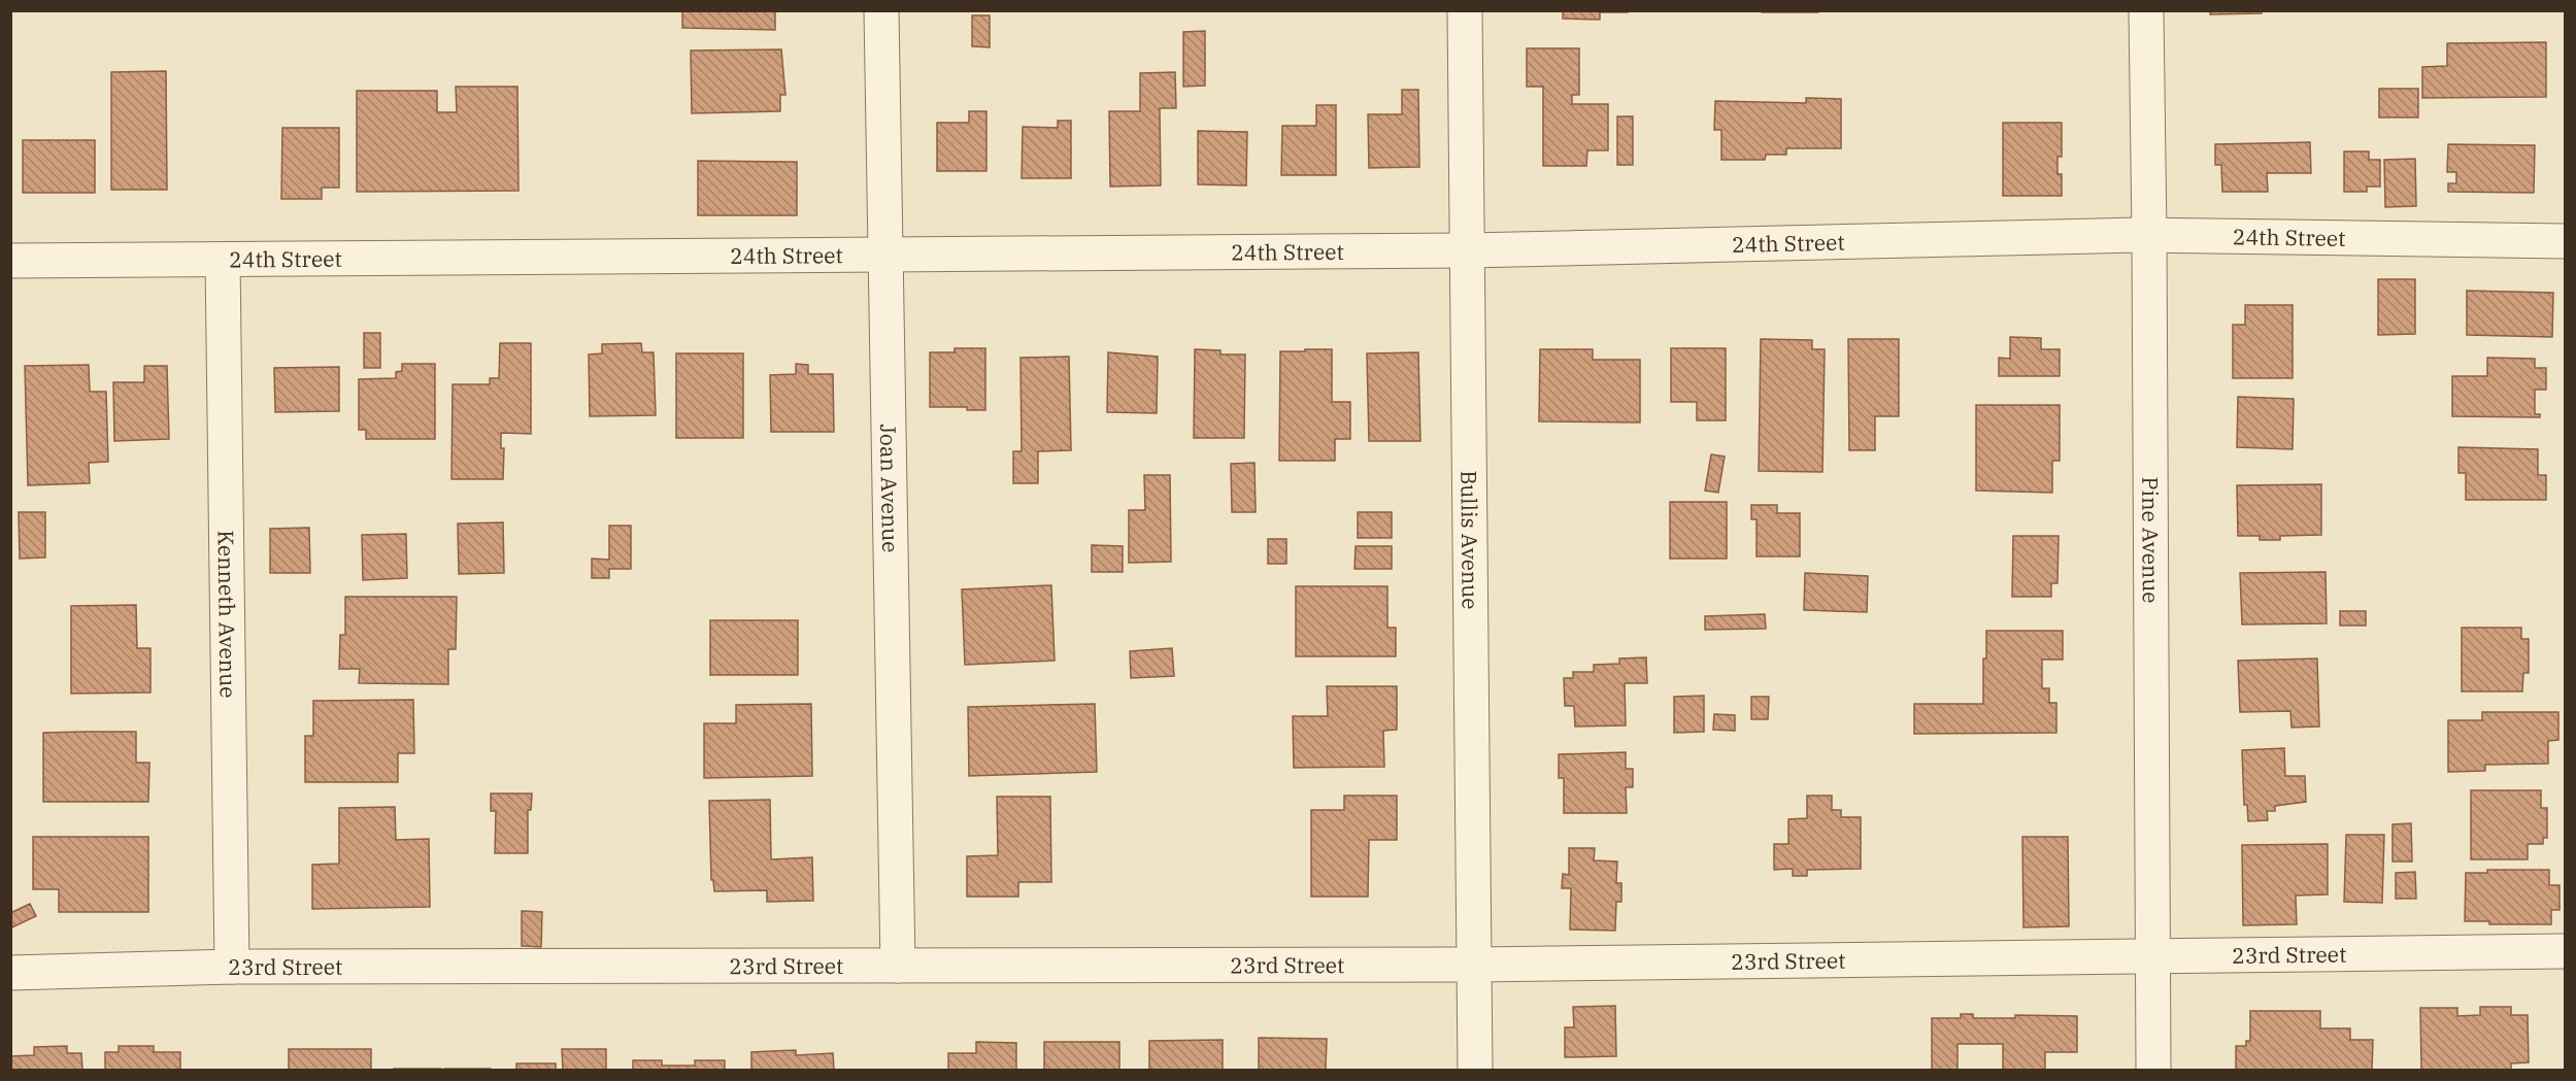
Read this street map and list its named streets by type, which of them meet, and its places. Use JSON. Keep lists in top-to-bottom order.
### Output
{
  "streets": {
    "street": [
      "24th Street",
      "Joan Avenue",
      "Bullis Avenue",
      "Pine Avenue",
      "Kenneth Avenue",
      "23rd Street"
    ]
  },
  "crossings": [
    ["24th Street", "Joan Avenue"],
    ["24th Street", "Bullis Avenue"],
    ["24th Street", "Pine Avenue"],
    ["24th Street", "Kenneth Avenue"],
    ["Joan Avenue", "23rd Street"],
    ["Bullis Avenue", "23rd Street"],
    ["Pine Avenue", "23rd Street"],
    ["Kenneth Avenue", "23rd Street"]
  ]
}
